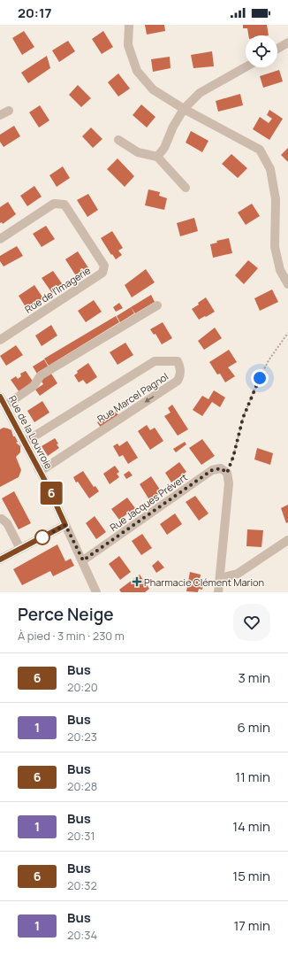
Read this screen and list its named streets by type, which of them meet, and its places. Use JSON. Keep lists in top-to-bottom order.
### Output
{
  "streets": {
    "street": [
      "Rue de l'Imagerie",
      "Rue Marcel Pagnol",
      "Rue de la Louvroie",
      "Rue Jacques Prévert"
    ]
  },
  "crossings": [
    ["Rue Marcel Pagnol", "Rue de la Louvroie"],
    ["Rue de la Louvroie", "Rue Jacques Prévert"]
  ],
  "places": {
    "health": ["Pharmacie Clément Marion"]
  },
  "lines": ["bus line 6"],
  "page": {
    "status": "20:17",
    "on_map": "6",
    "heading": ["Perce Neige", "À pied · 3 min · 230 m"],
    "list": [
      {
        "mark": "6",
        "name": "Bus",
        "note": "20:20",
        "value": "3 min"
      },
      {
        "mark": "1",
        "name": "Bus",
        "note": "20:23",
        "value": "6 min"
      },
      {
        "mark": "6",
        "name": "Bus",
        "note": "20:28",
        "value": "11 min"
      },
      {
        "mark": "1",
        "name": "Bus",
        "note": "20:31",
        "value": "14 min"
      },
      {
        "mark": "6",
        "name": "Bus",
        "note": "20:32",
        "value": "15 min"
      },
      {
        "mark": "1",
        "name": "Bus",
        "note": "20:34",
        "value": "17 min"
      }
    ]
  }
}
